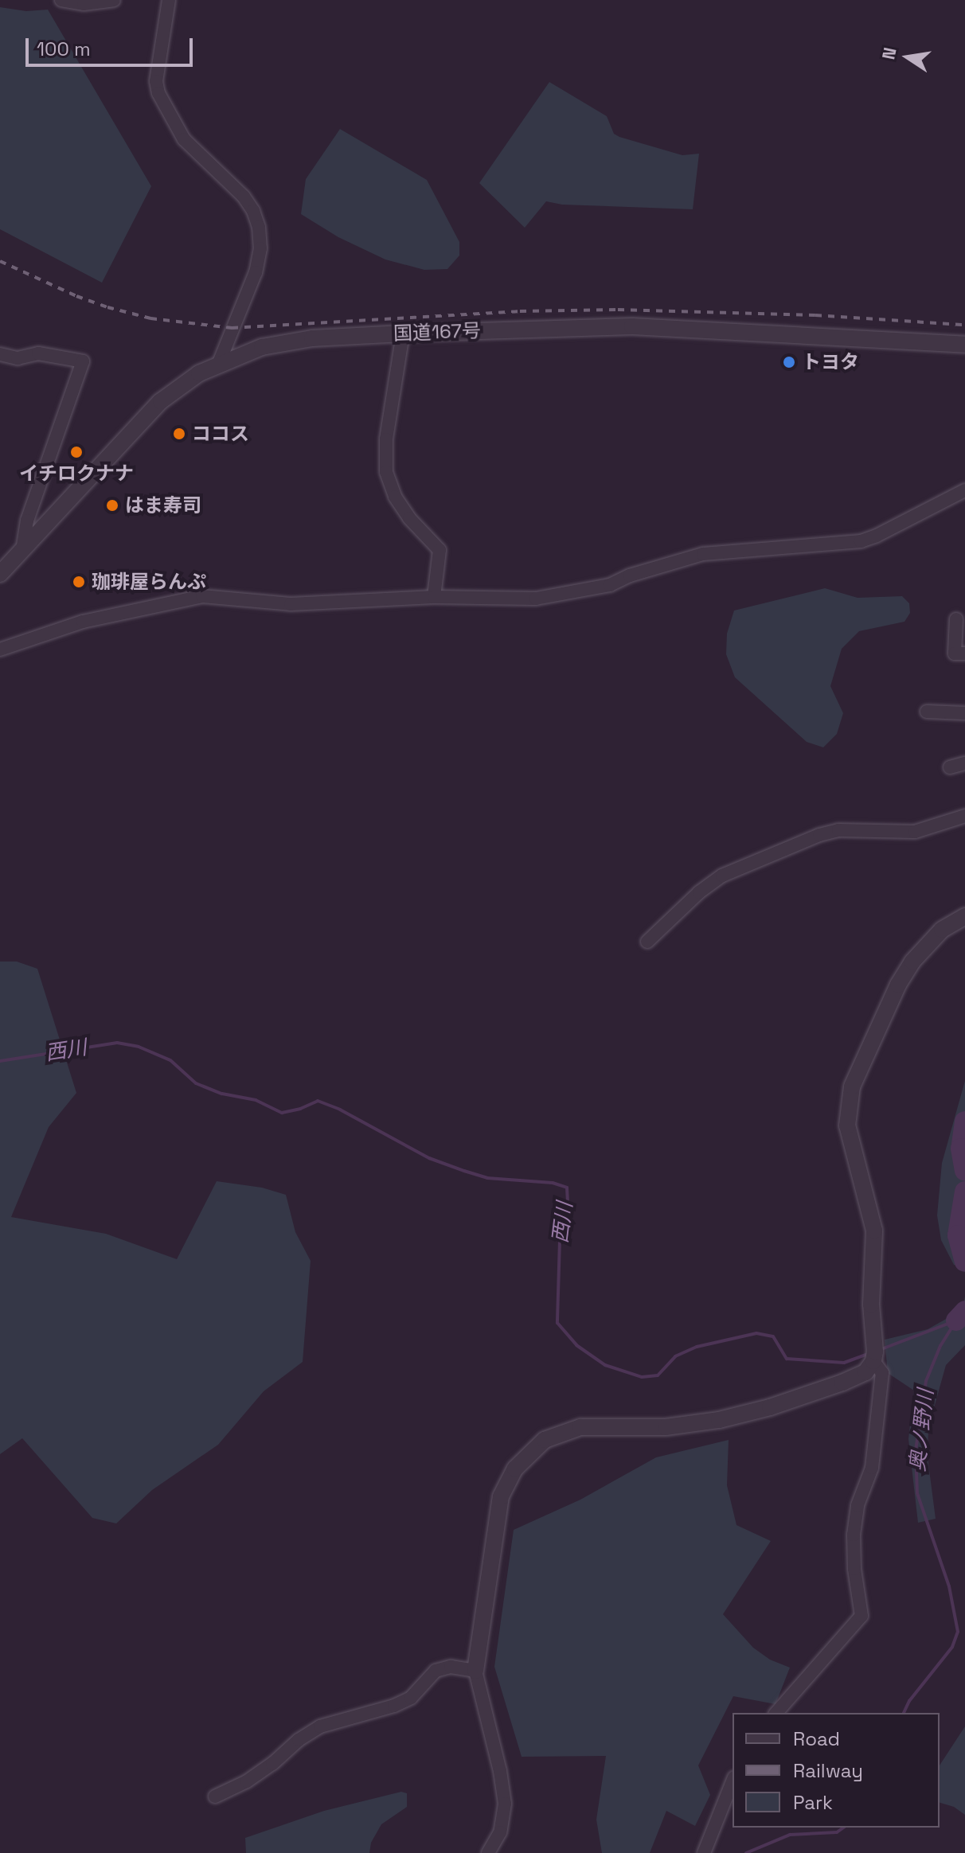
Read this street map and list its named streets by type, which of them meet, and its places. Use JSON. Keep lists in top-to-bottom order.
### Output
{
  "streets": {
    "street": ["国道167号"]
  },
  "water": ["西川", "奥ノ野川"],
  "places": [
    "トヨタ",
    "ココス",
    "イチロクナナ",
    "はま寿司",
    "珈琲屋らんぷ"
  ],
  "legend": ["Road", "Railway", "Park"],
  "scale_bar": "100 m",
  "north": "left"
}
